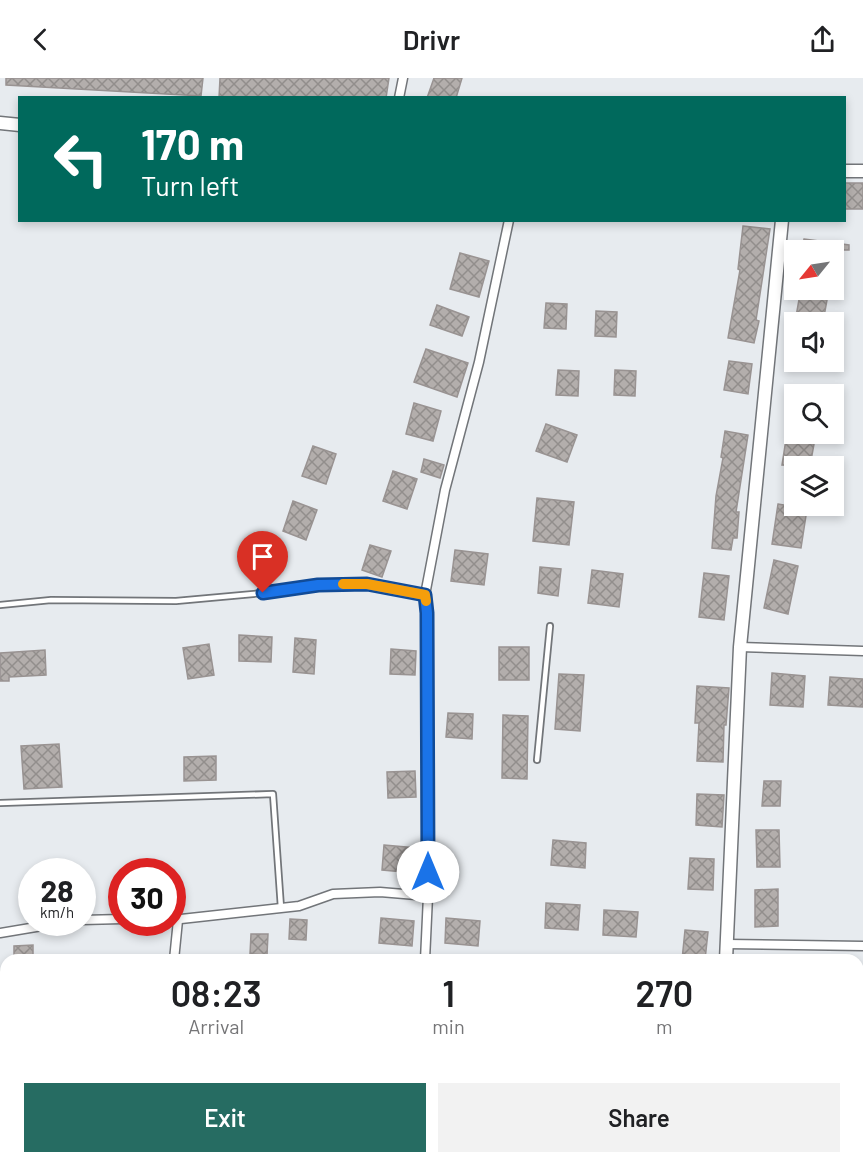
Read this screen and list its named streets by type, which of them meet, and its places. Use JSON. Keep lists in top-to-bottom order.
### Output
{
  "north": "bottom left",
  "page": {
    "header": "Drivr",
    "turn": ["170 m", "Turn left"],
    "speed": "28 km/h",
    "limit": "30",
    "eta": [
      "08:23",
      "Arrival",
      "1",
      "min",
      "270",
      "m"
    ],
    "buttons": ["Exit", "Share"]
  }
}
